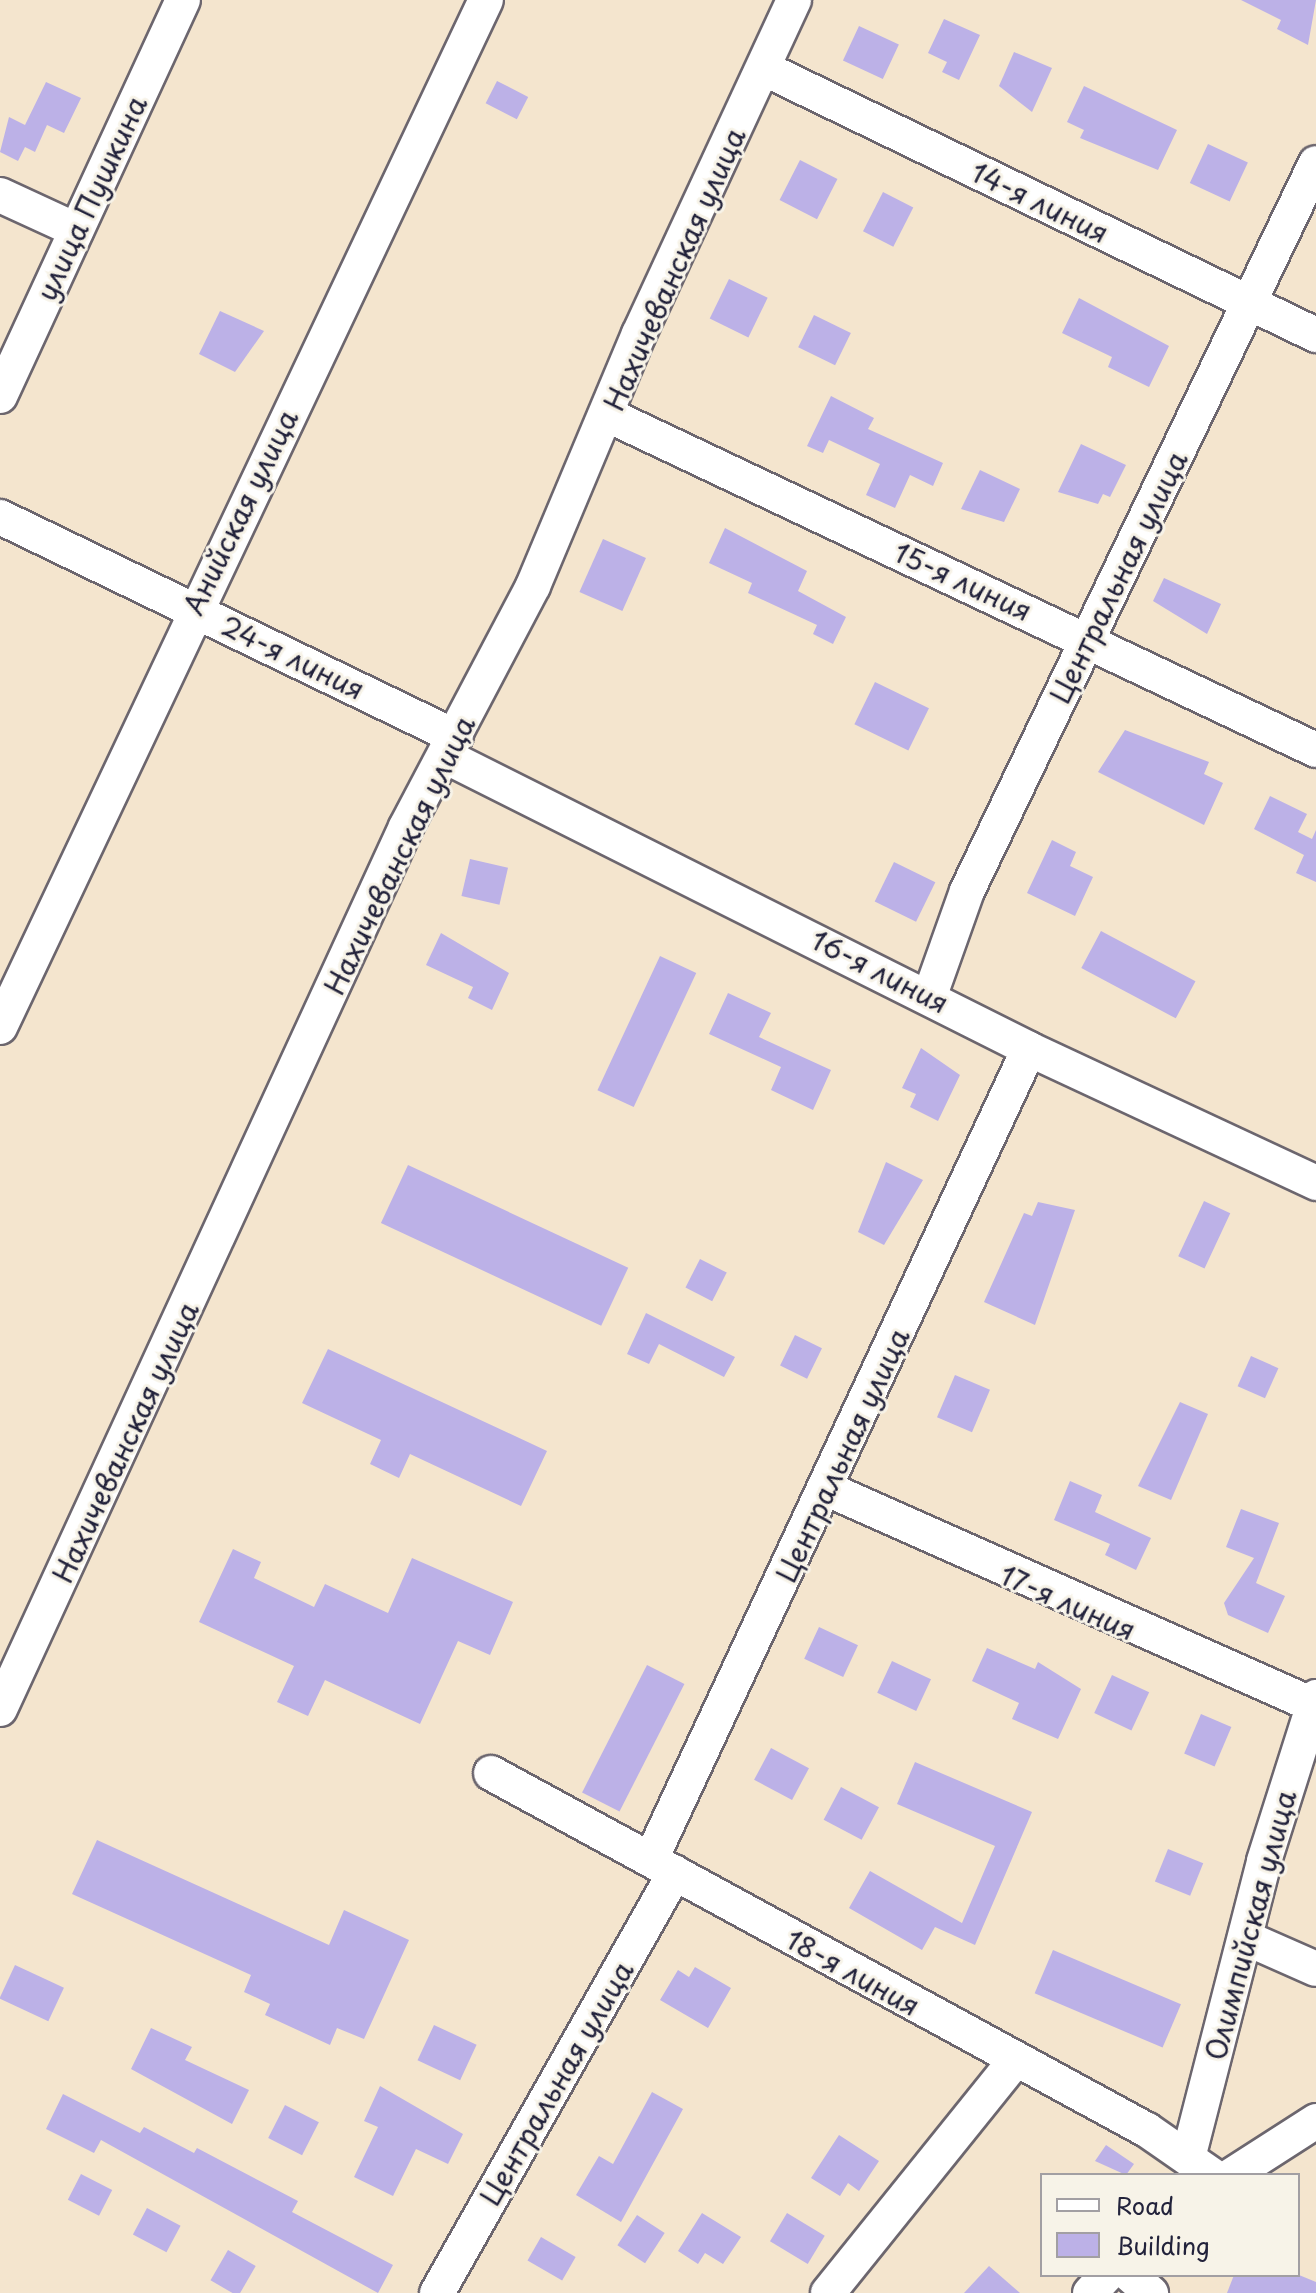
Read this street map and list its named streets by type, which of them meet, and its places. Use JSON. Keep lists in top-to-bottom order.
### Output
{
  "streets": {
    "street": [
      "улица Пушкина",
      "14-я линия",
      "Нахичеванская улица",
      "Анийская улица",
      "Центральная улица",
      "15-я линия",
      "24-я линия",
      "16-я линия",
      "17-я линия",
      "Олимпийская улица",
      "18-я линия"
    ]
  },
  "crossings": [
    ["14-я линия", "Нахичеванская улица"],
    ["14-я линия", "Центральная улица"],
    ["Нахичеванская улица", "15-я линия"],
    ["Нахичеванская улица", "24-я линия"],
    ["Нахичеванская улица", "16-я линия"],
    ["Анийская улица", "24-я линия"],
    ["Центральная улица", "15-я линия"],
    ["Центральная улица", "16-я линия"],
    ["Центральная улица", "17-я линия"],
    ["Центральная улица", "18-я линия"],
    ["24-я линия", "16-я линия"],
    ["17-я линия", "Олимпийская улица"],
    ["Олимпийская улица", "18-я линия"]
  ],
  "legend": ["Road", "Building"]
}
